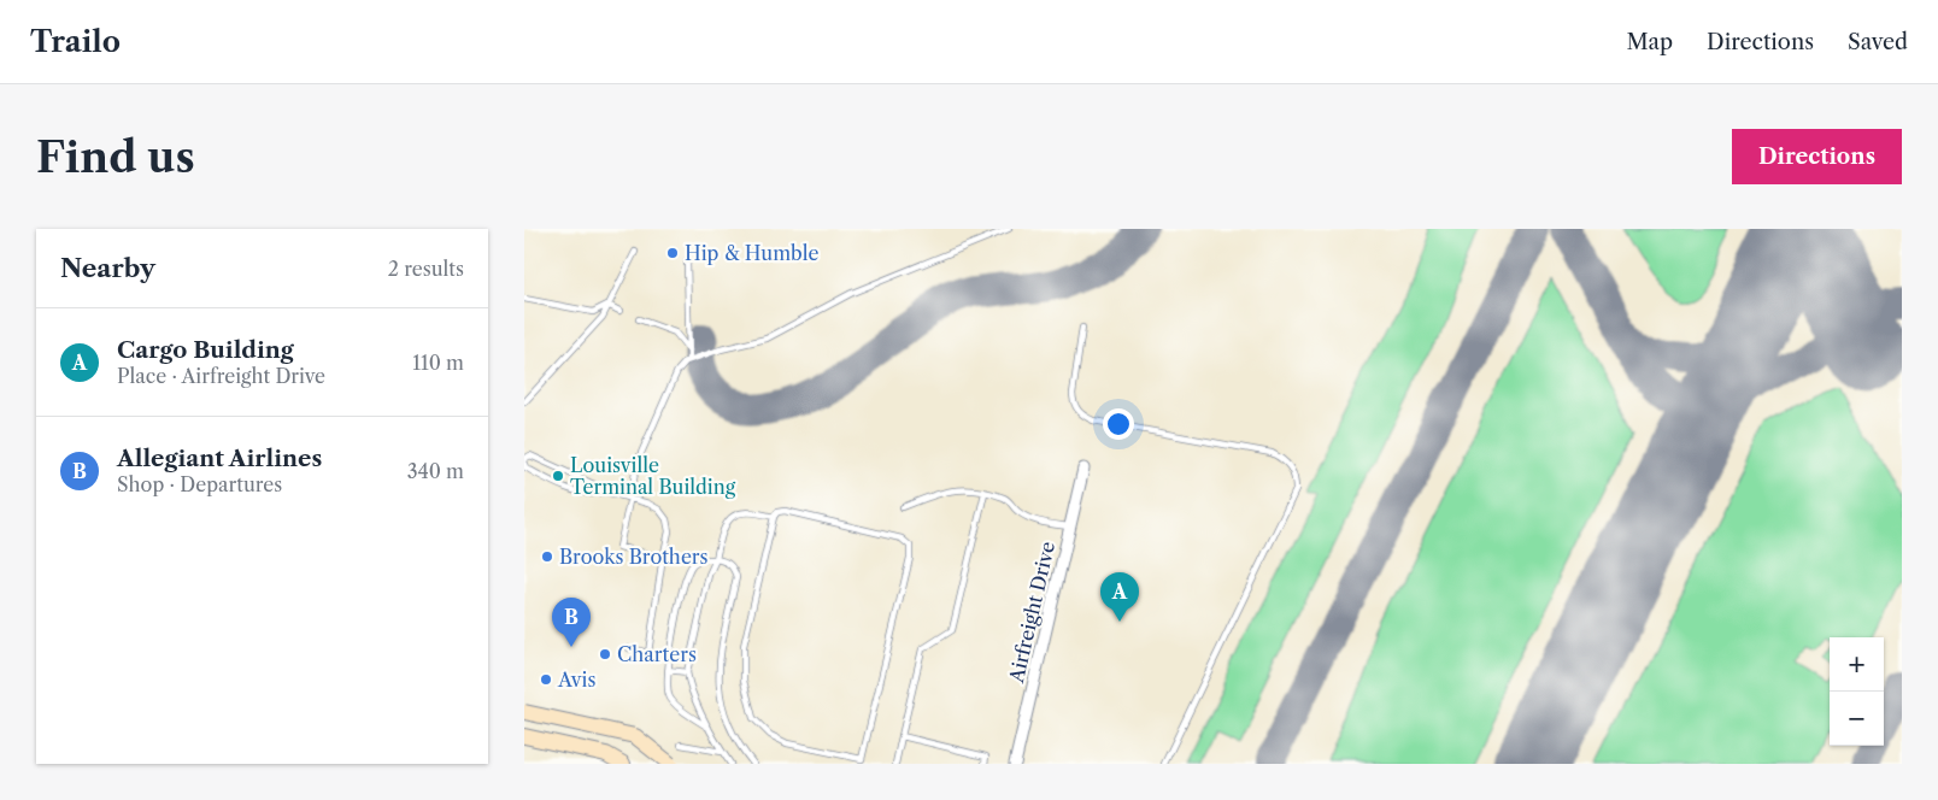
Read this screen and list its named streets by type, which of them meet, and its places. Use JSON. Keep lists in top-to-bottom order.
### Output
{
  "streets": {
    "street": ["Airfreight Drive"]
  },
  "places": [
    "Hip & Humble",
    "Louisville Terminal Building",
    "Brooks Brothers",
    "Charters",
    "Avis"
  ],
  "page": {
    "header": "Trailo",
    "nav": ["Map", "Directions", "Saved"],
    "buttons": "Directions",
    "title": "Find us",
    "heading": ["Nearby", "2 results"],
    "list": [
      {
        "mark": "A",
        "name": "Cargo Building",
        "note": "Place · Airfreight Drive",
        "value": "110 m"
      },
      {
        "mark": "B",
        "name": "Allegiant Airlines",
        "note": "Shop · Departures",
        "value": "340 m"
      }
    ],
    "pins": ["A", "B"],
    "map_buttons": ["+", "−"]
  }
}
